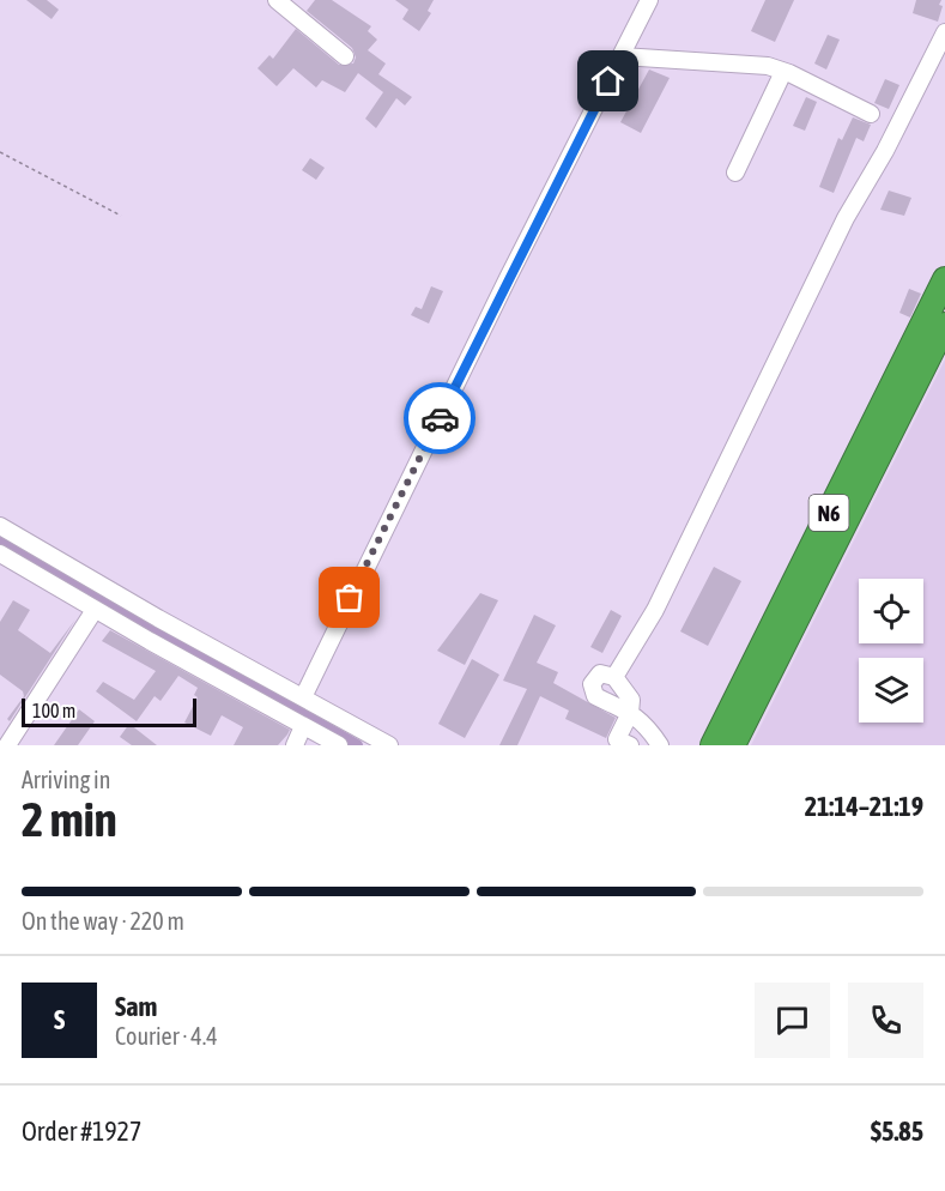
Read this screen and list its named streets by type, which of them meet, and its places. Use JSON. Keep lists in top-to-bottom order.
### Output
{
  "streets": {
    "highway": ["N6"]
  },
  "scale_bar": "100 m",
  "page": {
    "scale": "100 m",
    "heading": ["2 min", "Arriving in", "21:14–21:19"],
    "panel": [
      "Sam",
      "Courier · 4.4",
      "Order #1927",
      "$5.85"
    ],
    "bar": "On the way · 220 m",
    "round": "S"
  }
}
